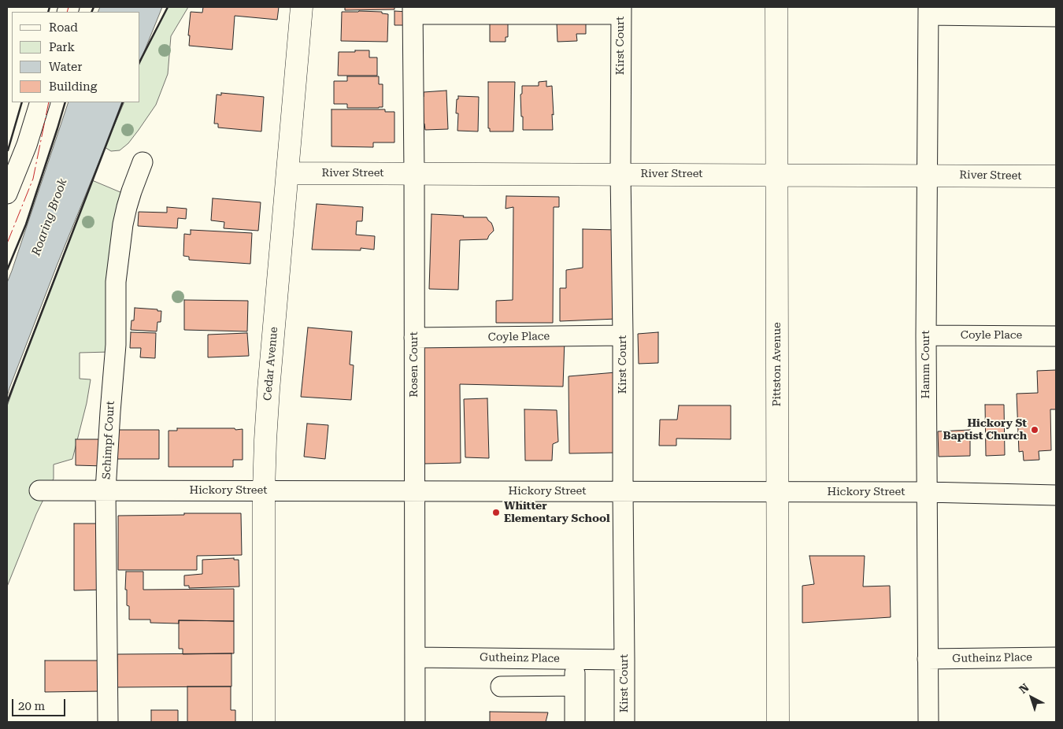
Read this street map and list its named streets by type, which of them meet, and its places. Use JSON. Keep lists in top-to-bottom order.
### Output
{
  "streets": {
    "main road": ["River Street", "Cedar Avenue", "Pittston Avenue"],
    "street": [
      "Kirst Court",
      "Coyle Place",
      "Rosen Court",
      "Hamm Court",
      "Schimpf Court",
      "Hickory Street",
      "Gutheinz Place"
    ]
  },
  "crossings": [
    ["Kirst Court", "River Street"],
    ["Kirst Court", "Coyle Place"],
    ["Kirst Court", "Hickory Street"],
    ["Kirst Court", "Gutheinz Place"],
    ["River Street", "Cedar Avenue"],
    ["River Street", "Rosen Court"],
    ["River Street", "Pittston Avenue"],
    ["River Street", "Hamm Court"],
    ["Coyle Place", "Rosen Court"],
    ["Coyle Place", "Hamm Court"],
    ["Cedar Avenue", "Hickory Street"],
    ["Rosen Court", "Hickory Street"],
    ["Rosen Court", "Gutheinz Place"],
    ["Pittston Avenue", "Hickory Street"],
    ["Hamm Court", "Hickory Street"],
    ["Hamm Court", "Gutheinz Place"],
    ["Schimpf Court", "Hickory Street"]
  ],
  "water": ["Roaring Brook"],
  "places": ["Hickory St Baptist Church", "Whitter Elementary School"],
  "legend": [
    "Road",
    "Park",
    "Water",
    "Building"
  ],
  "scale_bar": "20 m",
  "north": "top left"
}
